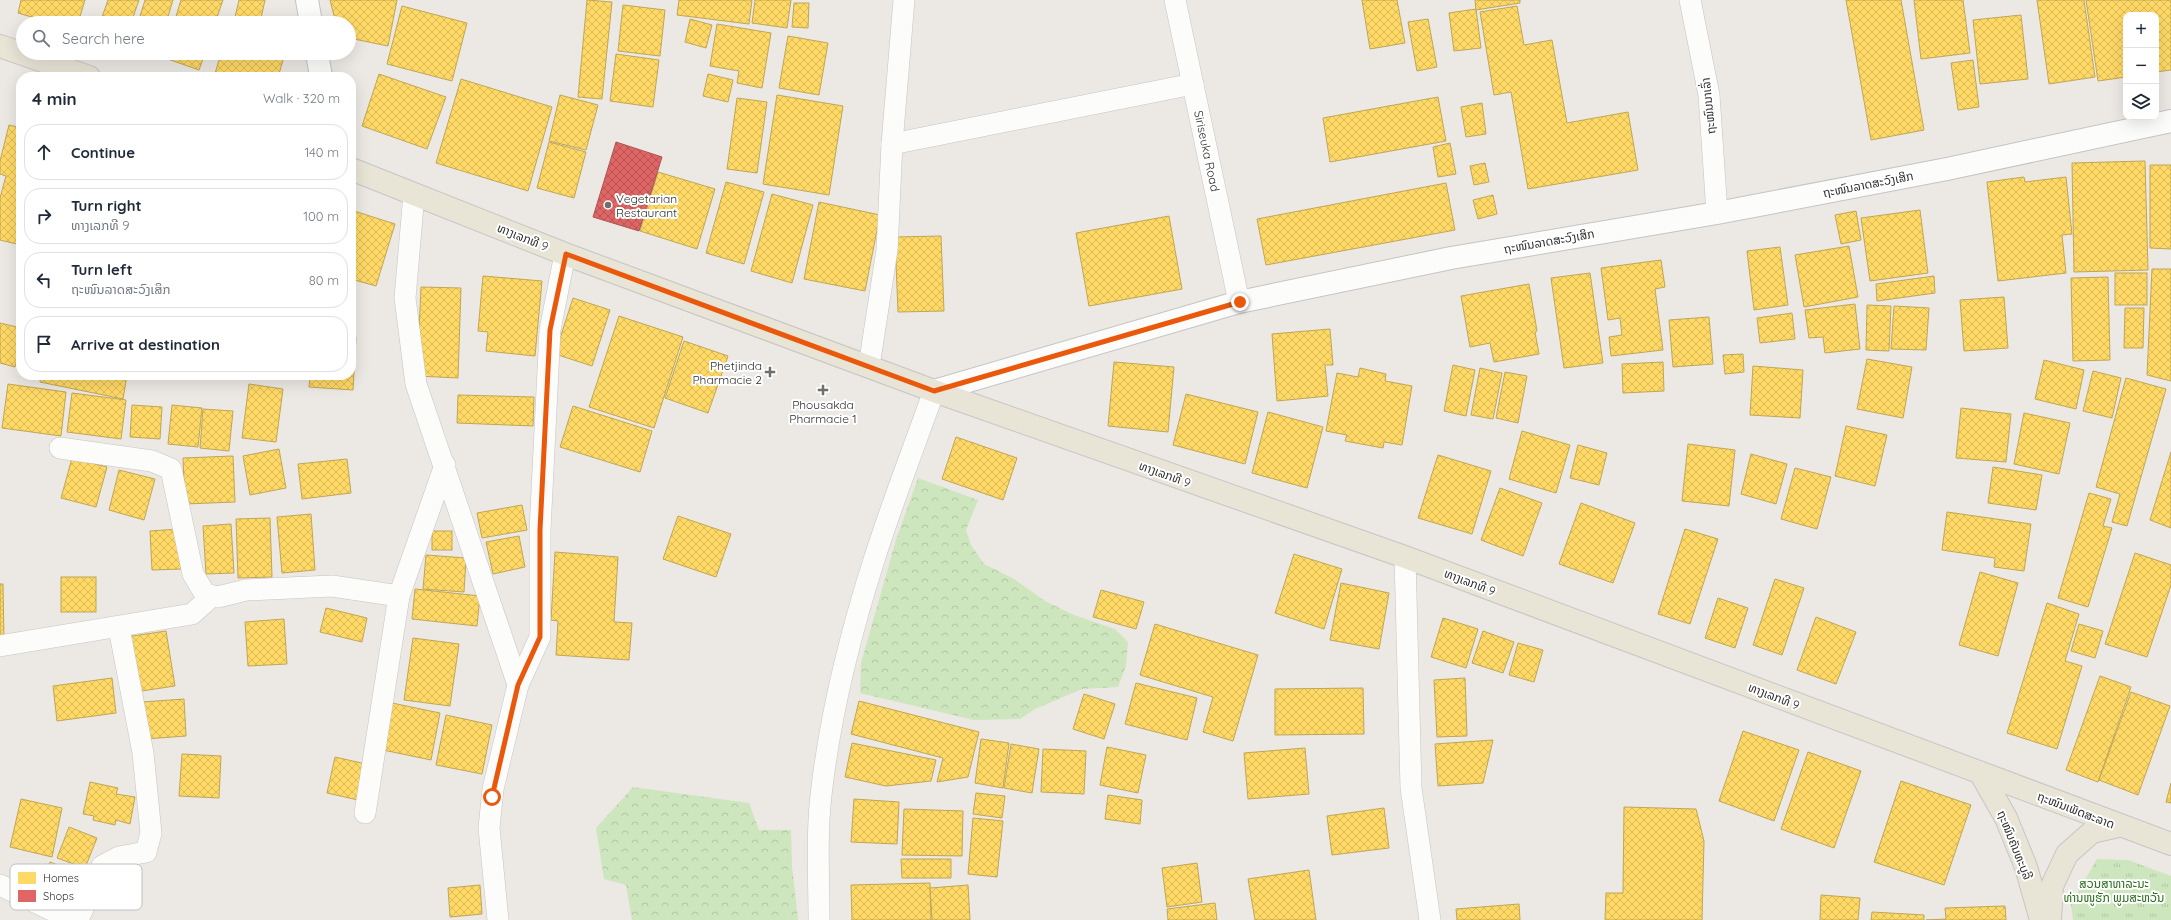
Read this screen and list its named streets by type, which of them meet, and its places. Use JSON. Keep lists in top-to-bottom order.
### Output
{
  "streets": {
    "main road": ["ທາງເລກທີ 9", "ຖະໜົນເພັດສະລາດ", "ຖະໜົນຄັນທະບູລີ"],
    "street": ["ຖະໜົນນາເລົ່າ", "Siriseuka Road", "ຖະໜົນລາດສະວົງເສິກ"]
  },
  "crossings": [
    ["ຖະໜົນນາເລົ່າ", "ຖະໜົນລາດສະວົງເສິກ"],
    ["Siriseuka Road", "ຖະໜົນລາດສະວົງເສິກ"],
    ["ຖະໜົນລາດສະວົງເສິກ", "ທາງເລກທີ 9"],
    ["ທາງເລກທີ 9", "ຖະໜົນເພັດສະລາດ"],
    ["ທາງເລກທີ 9", "ຖະໜົນຄັນທະບູລີ"],
    ["ຖະໜົນເພັດສະລາດ", "ຖະໜົນຄັນທະບູລີ"]
  ],
  "parks": ["ສວນສາທາລະນະ ທ່ານໜູຮັກ ພູມສະຫວັນ"],
  "places": {
    "other": ["Vegetarian Restaurant"],
    "health": ["Phetjinda Pharmacie 2", "Phousakda Pharmacie 1"]
  },
  "legend": ["Homes", "Shops"],
  "page": {
    "map_buttons": ["+", "−"],
    "search": "Search here",
    "heading": ["4 min", "Walk · 320 m"],
    "list": [
      ["Continue", "140 m"],
      ["Turn right", "ທາງເລກທີ 9", "100 m"],
      ["Turn left", "ຖະໜົນລາດສະວົງເສິກ", "80 m"],
      "Arrive at destination"
    ]
  }
}
